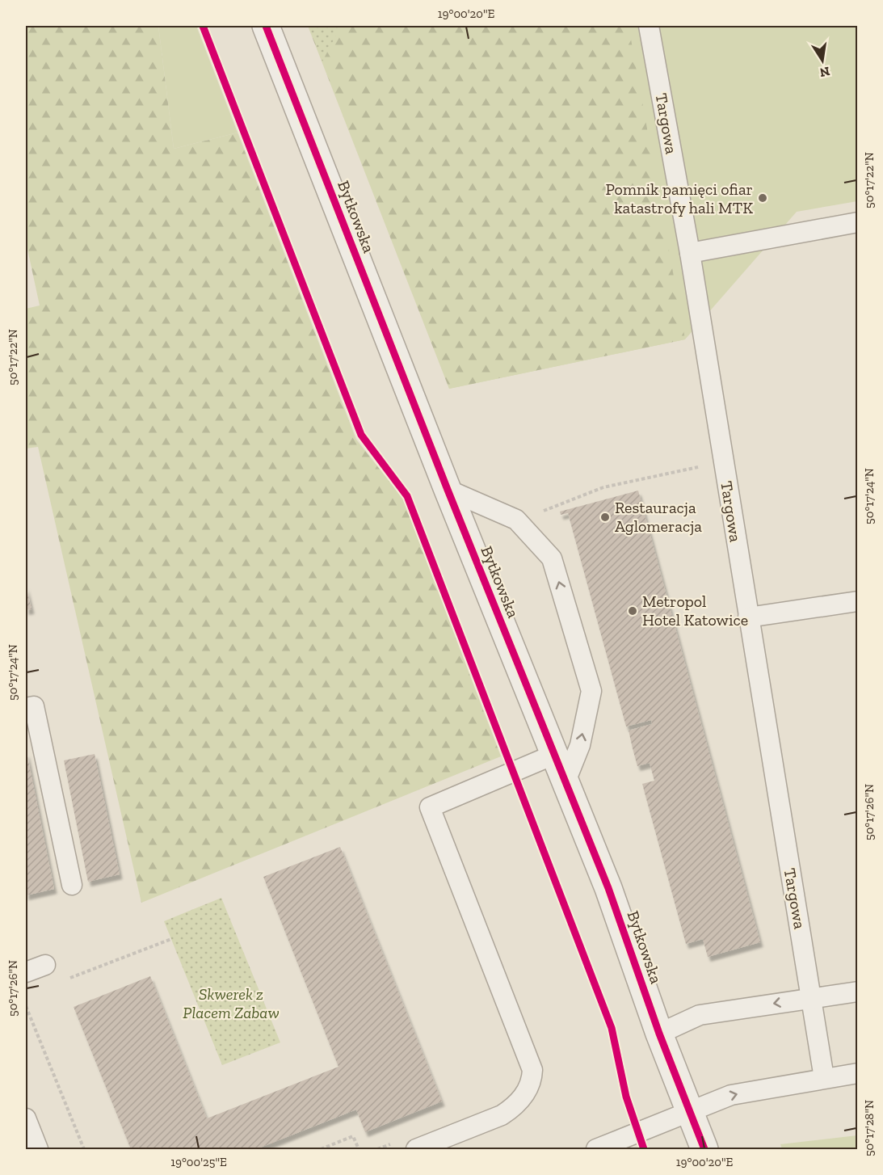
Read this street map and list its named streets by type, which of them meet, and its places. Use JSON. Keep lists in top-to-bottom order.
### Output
{
  "streets": {
    "street": ["Bytkowska"],
    "lane": ["Targowa"]
  },
  "parks": ["Skwerek z Placem Zabaw"],
  "places": ["Pomnik pamięci ofiar katastrofy hali MTK", "Restauracja Aglomeracja", "Metropol Hotel Katowice"],
  "north": "bottom",
  "coordinates": [
    "19°00'20\"E",
    "50°17'22\"N",
    "50°17'24\"N",
    "50°17'26\"N",
    "50°17'28\"N",
    "19°00'25\"E"
  ]
}
